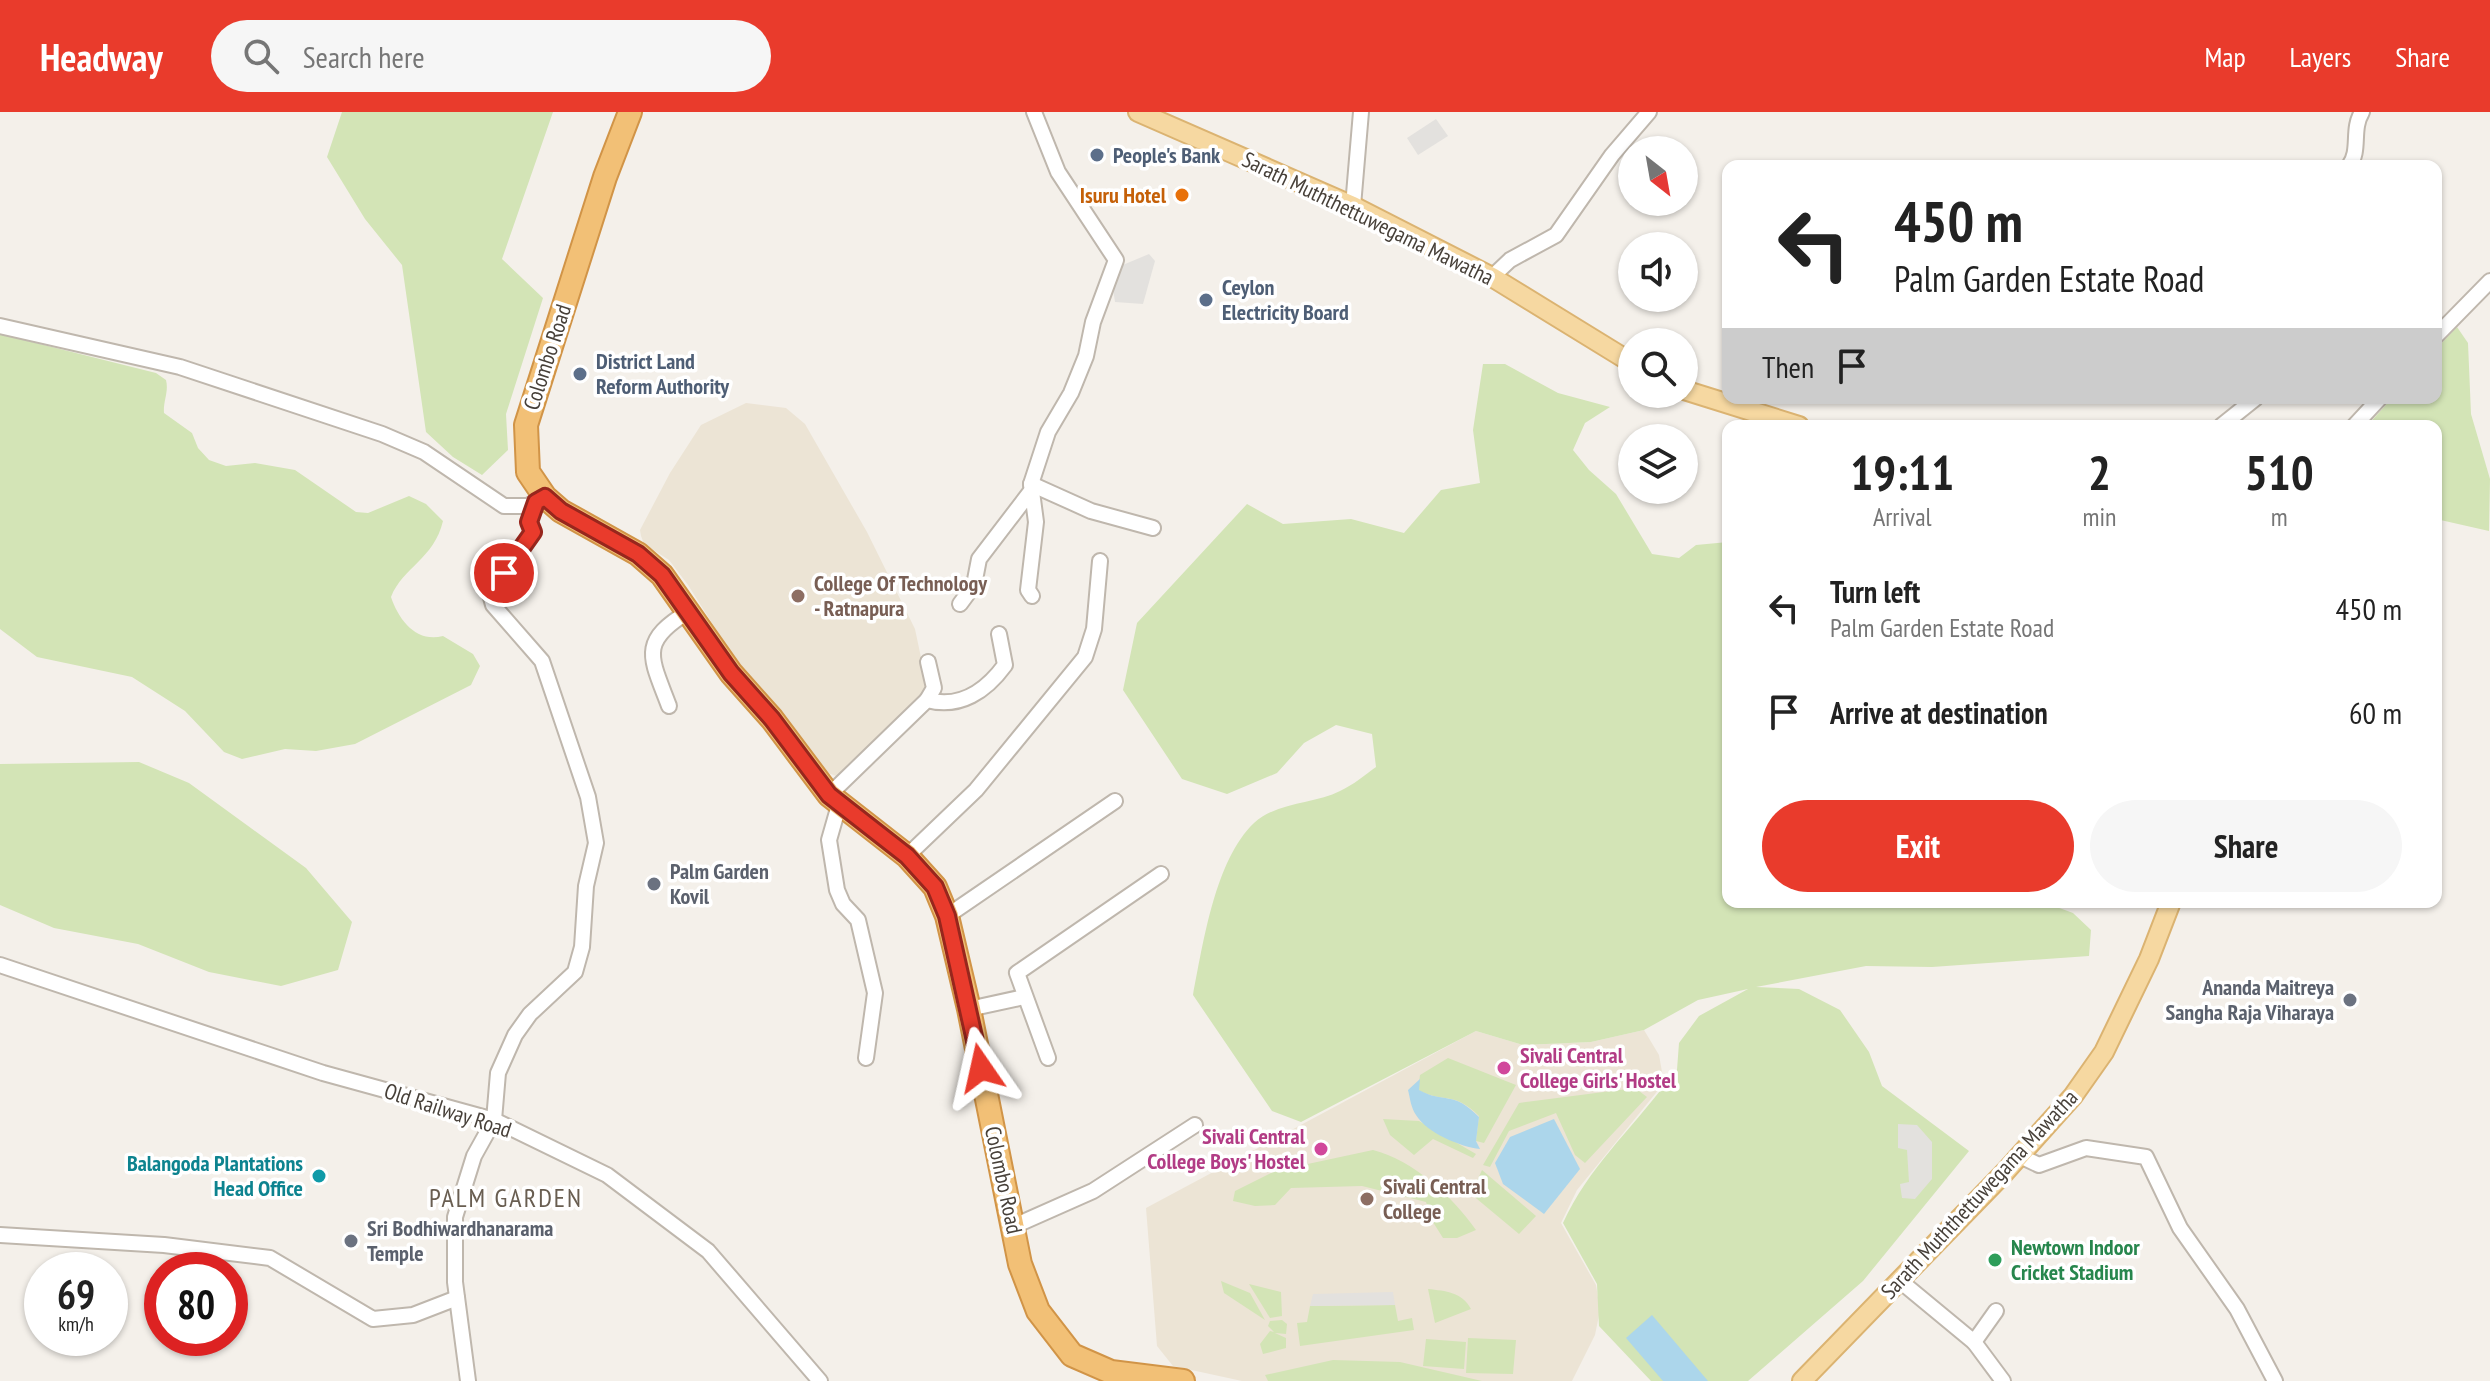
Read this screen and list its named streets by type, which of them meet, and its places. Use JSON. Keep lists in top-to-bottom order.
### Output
{
  "streets": {
    "highway": ["Colombo Road"],
    "main road": ["Sarath Muththettuwegama Mawatha"],
    "street": ["Old Railway Road"]
  },
  "districts": ["PALM GARDEN"],
  "places": [
    "People's Bank",
    "Isuru Hotel",
    "Ceylon Electricity Board",
    "District Land Reform Authority",
    "College Of Technology - Ratnapura",
    "Palm Garden Kovil",
    "Ananda Maitreya Sangha Raja Viharaya",
    "Sivali Central College Girls' Hostel",
    "Sivali Central College Boys' Hostel",
    "Balangoda Plantations Head Office",
    "Sivali Central College",
    "Sri Bodhiwardhanarama Temple",
    "Newtown Indoor Cricket Stadium"
  ],
  "north": "bottom right",
  "page": {
    "header": "Headway",
    "search": "Search here",
    "nav": ["Map", "Layers", "Share"],
    "turn": ["450 m", "Palm Garden Estate Road"],
    "then": "Then",
    "eta": [
      "19:11",
      "Arrival",
      "2",
      "min",
      "510",
      "m"
    ],
    "list": [
      {
        "name": "Turn left",
        "note": "Palm Garden Estate Road",
        "value": "450 m"
      },
      {
        "name": "Arrive at destination",
        "value": "60 m"
      }
    ],
    "buttons": ["Exit", "Share"],
    "speed": "69 km/h",
    "limit": "80"
  }
}
